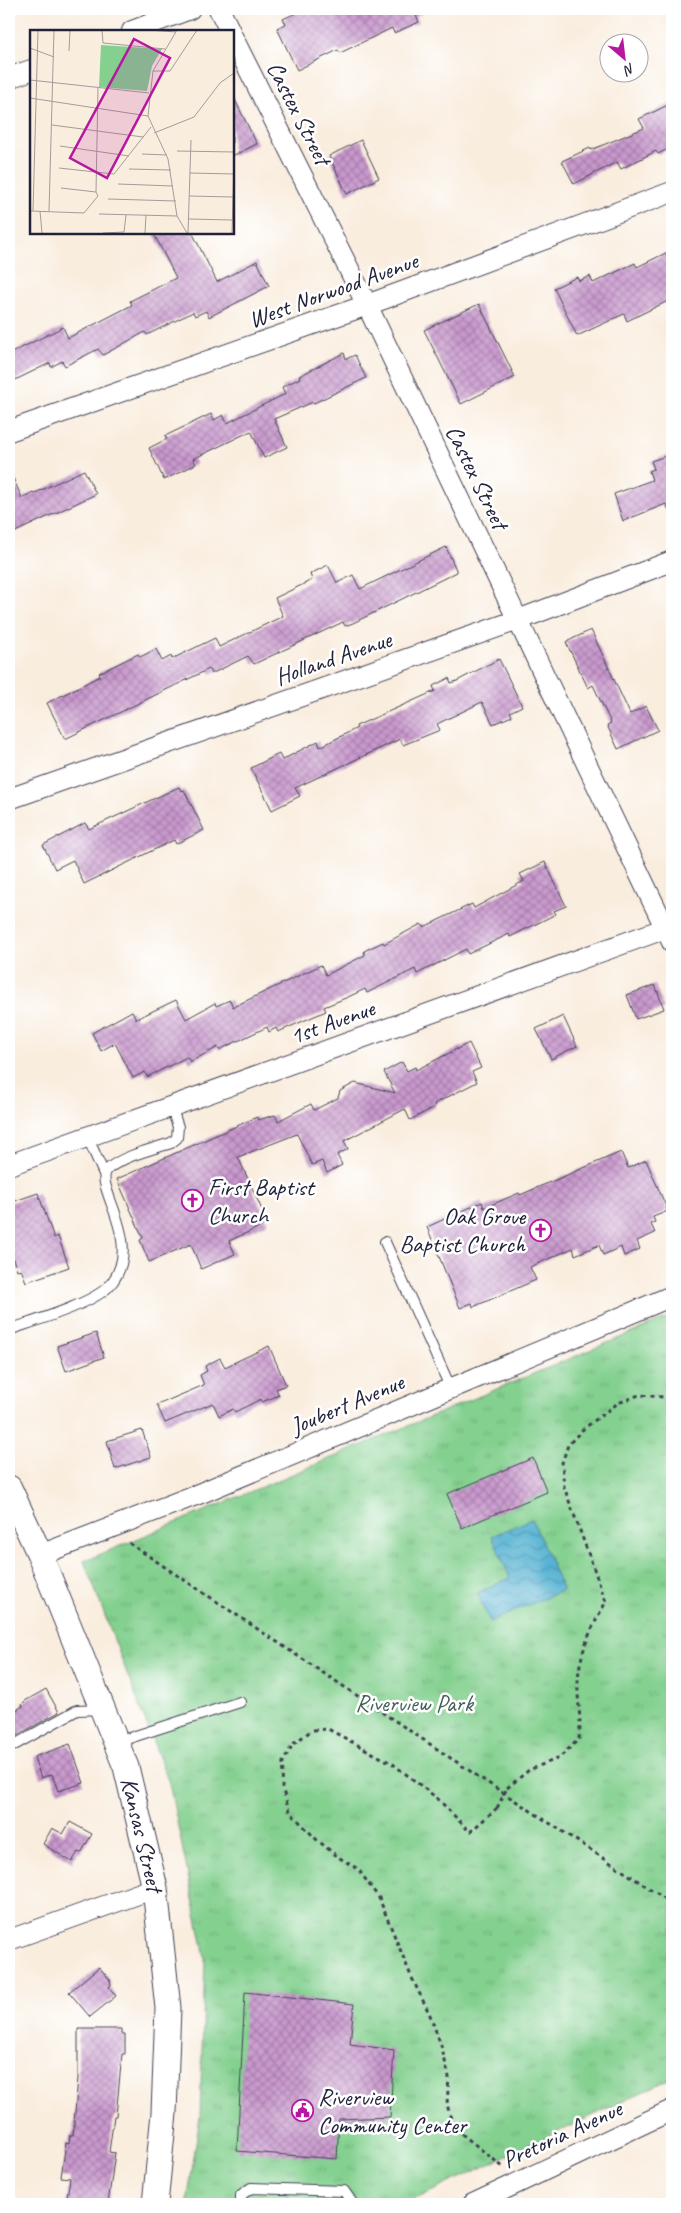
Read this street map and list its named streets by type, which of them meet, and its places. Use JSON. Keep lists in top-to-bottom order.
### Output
{
  "streets": {
    "street": [
      "Castex Street",
      "West Norwood Avenue",
      "Holland Avenue",
      "1st Avenue",
      "Joubert Avenue",
      "Kansas Street",
      "Pretoria Avenue"
    ]
  },
  "crossings": [
    ["Castex Street", "West Norwood Avenue"],
    ["Castex Street", "Holland Avenue"],
    ["Castex Street", "1st Avenue"],
    ["Joubert Avenue", "Kansas Street"]
  ],
  "parks": ["Riverview Park"],
  "places": {
    "church": ["First Baptist Church", "Oak Grove Baptist Church"],
    "public building": ["Riverview Community Center"]
  },
  "north": "bottom right"
}
